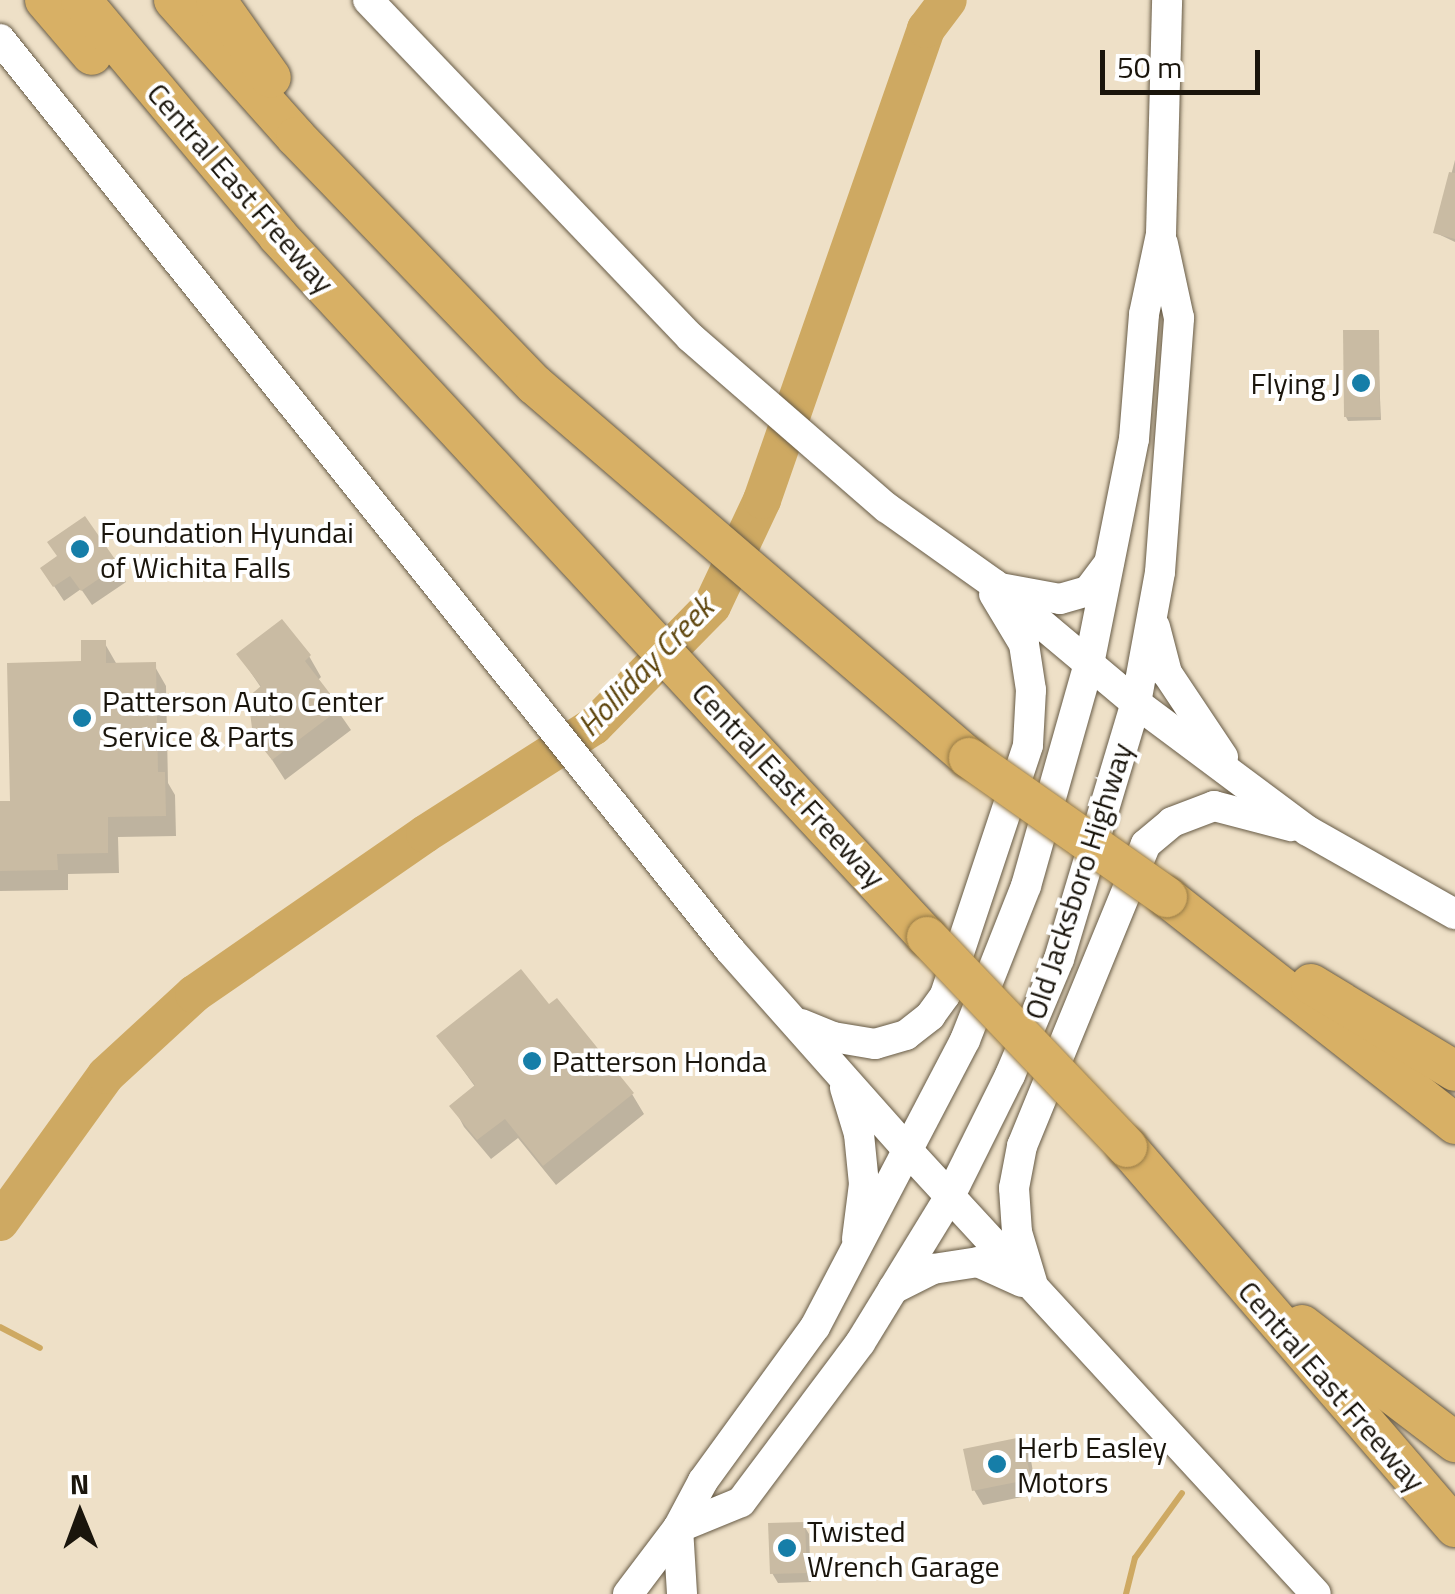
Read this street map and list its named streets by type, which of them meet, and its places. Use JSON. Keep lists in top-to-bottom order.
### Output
{
  "streets": {
    "highway": ["Central East Freeway"],
    "main road": ["Old Jacksboro Highway"]
  },
  "water": ["Holliday Creek"],
  "places": [
    "Flying J",
    "Foundation Hyundai of Wichita Falls",
    "Patterson Auto Center Service & Parts",
    "Patterson Honda",
    "Herb Easley Motors",
    "Twisted Wrench Garage"
  ],
  "scale_bar": "50 m",
  "north": "top"
}
